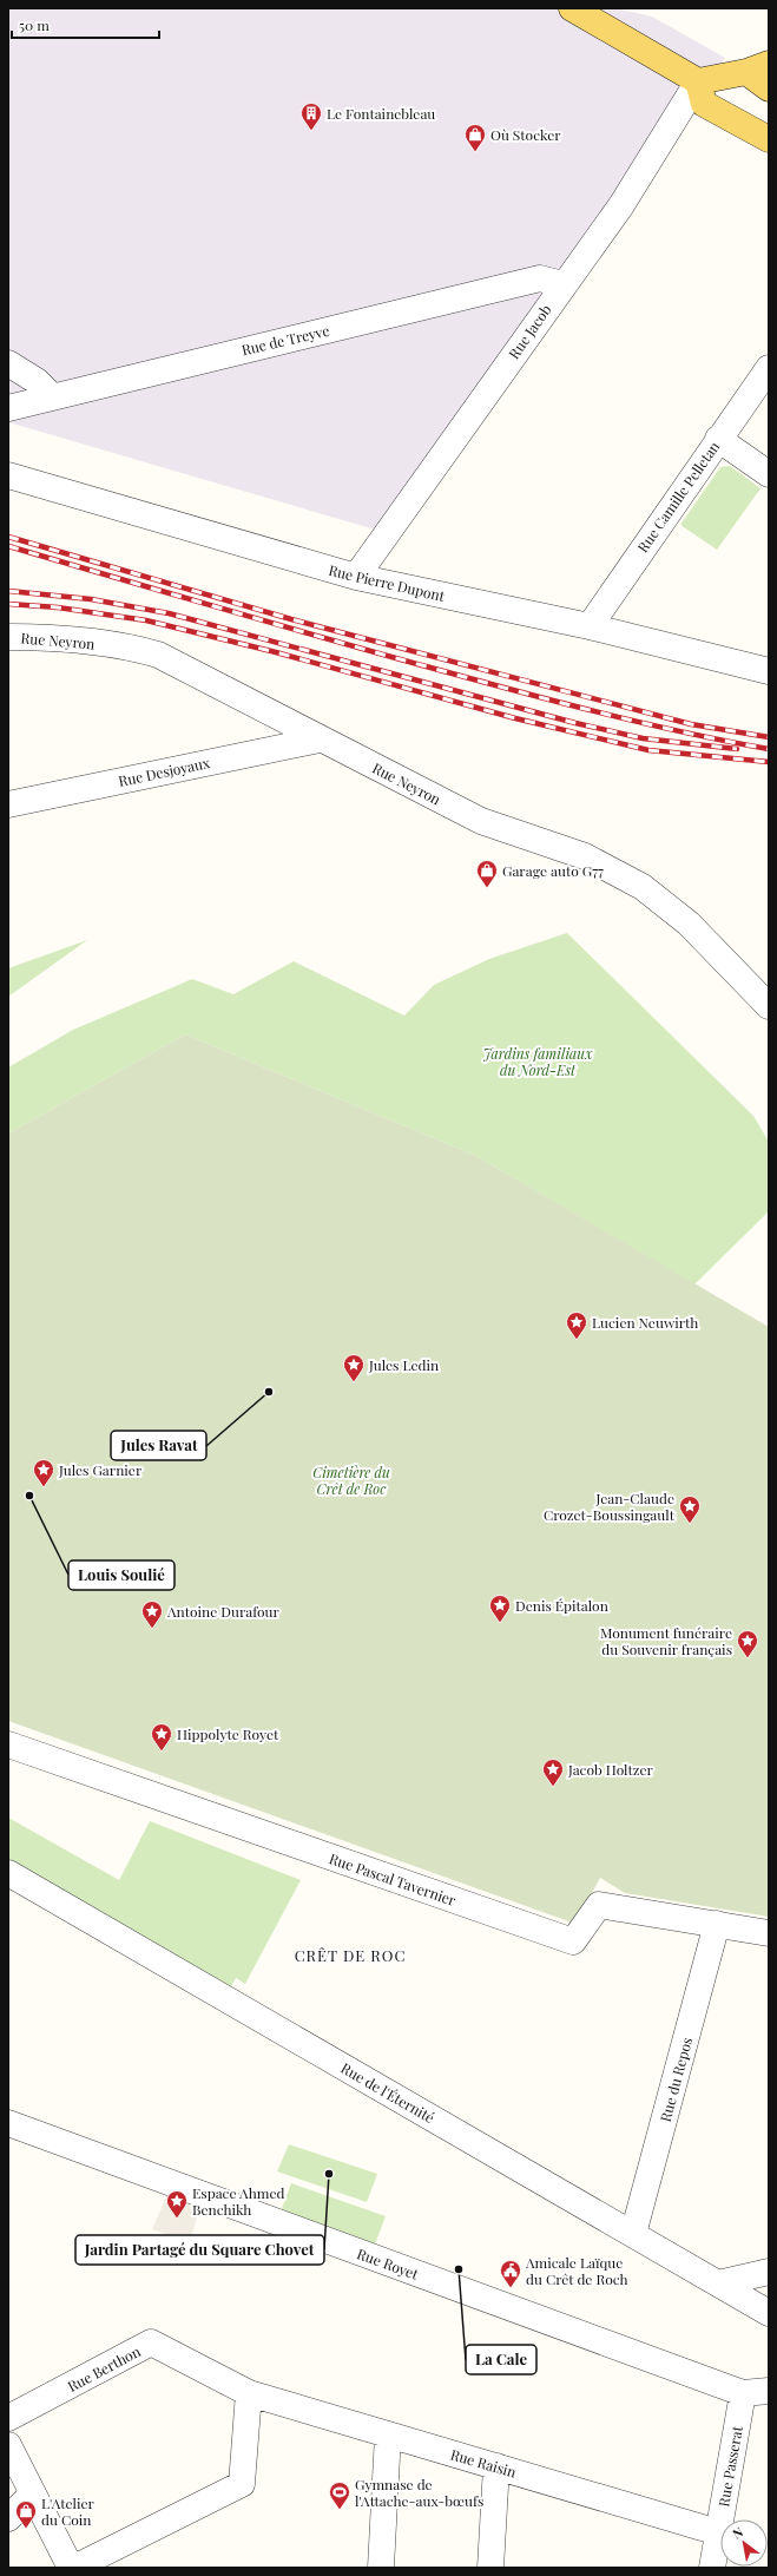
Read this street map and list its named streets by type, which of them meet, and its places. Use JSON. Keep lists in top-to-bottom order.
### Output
{
  "streets": {
    "street": [
      "Rue Jacob",
      "Rue de Treyve",
      "Rue Camille Pelletan",
      "Rue Pierre Dupont",
      "Rue Neyron",
      "Rue Desjoyaux",
      "Rue Pascal Tavernier",
      "Rue du Repos",
      "Rue de l'Éternité",
      "Rue Royet",
      "Rue Berthon",
      "Rue Raisin",
      "Rue Passerat"
    ]
  },
  "crossings": [
    ["Rue Jacob", "Rue de Treyve"],
    ["Rue Jacob", "Rue Pierre Dupont"],
    ["Rue Camille Pelletan", "Rue Pierre Dupont"],
    ["Rue Neyron", "Rue Desjoyaux"],
    ["Rue Pascal Tavernier", "Rue du Repos"],
    ["Rue du Repos", "Rue de l'Éternité"],
    ["Rue Royet", "Rue Passerat"],
    ["Rue Berthon", "Rue Raisin"],
    ["Rue Raisin", "Rue Passerat"]
  ],
  "districts": ["CRÊT DE ROC"],
  "parks": ["Jardins familiaux du Nord-Est", "Cimetière du Crêt de Roc"],
  "places": {
    "building": ["Le Fontainebleau"],
    "shop": ["Où Stocker", "Garage auto G77", "L'Atelier du Coin"],
    "place": [
      "Lucien Neuwirth",
      "Jules Ledin",
      "Jules Garnier",
      "Jean-Claude Crozet-Boussingault",
      "Denis Épitalon",
      "Antoine Durafour",
      "Monument funéraire du Souvenir français",
      "Hippolyte Royet",
      "Jacob Holtzer",
      "Espace Ahmed Benchikh"
    ],
    "other": [
      "Jules Ravat",
      "Louis Soulié",
      "Jardin Partagé du Square Chovet",
      "La Cale"
    ],
    "public building": ["Amicale Laïque du Crêt de Roch"],
    "sports": ["Gymnase de l'Attache-aux-bœufs"]
  },
  "scale_bar": "50 m",
  "north": "top left"
}
